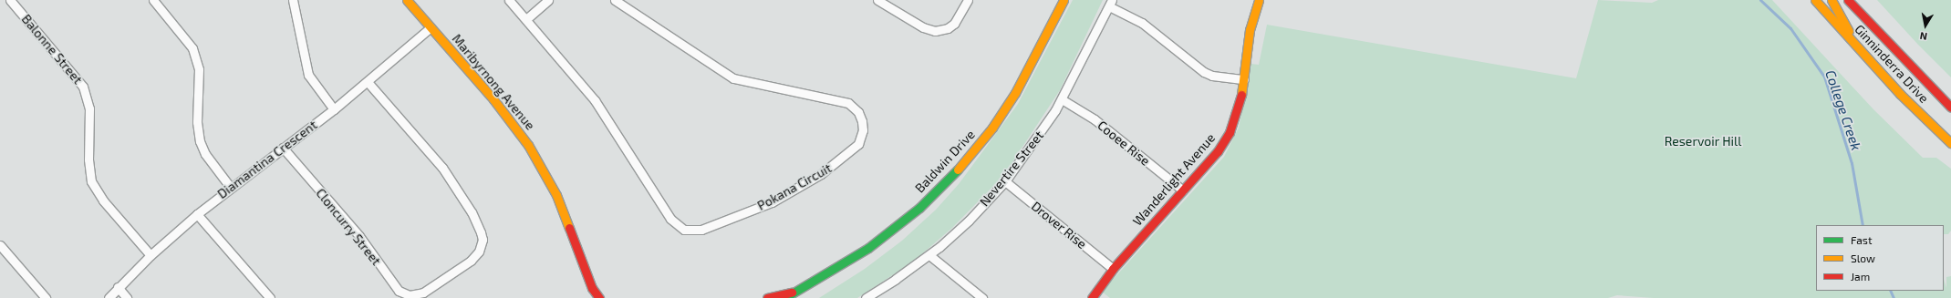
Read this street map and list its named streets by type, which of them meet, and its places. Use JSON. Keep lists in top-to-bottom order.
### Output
{
  "streets": {
    "main road": [
      "Ginninderra Drive",
      "Maribyrnong Avenue",
      "Baldwin Drive",
      "Wanderlight Avenue"
    ],
    "street": [
      "Balonne Street",
      "Cooee Rise",
      "Diamantina Crescent",
      "Nevertire Street",
      "Pokana Circuit",
      "Drover Rise",
      "Cloncurry Street"
    ]
  },
  "crossings": [
    ["Balonne Street", "Diamantina Crescent"],
    ["Maribyrnong Avenue", "Diamantina Crescent"],
    ["Cooee Rise", "Nevertire Street"],
    ["Cooee Rise", "Wanderlight Avenue"],
    ["Diamantina Crescent", "Cloncurry Street"],
    ["Nevertire Street", "Drover Rise"],
    ["Wanderlight Avenue", "Drover Rise"]
  ],
  "water": ["College Creek"],
  "parks": ["Reservoir Hill"],
  "legend": ["Fast", "Slow", "Jam"],
  "north": "bottom"
}
